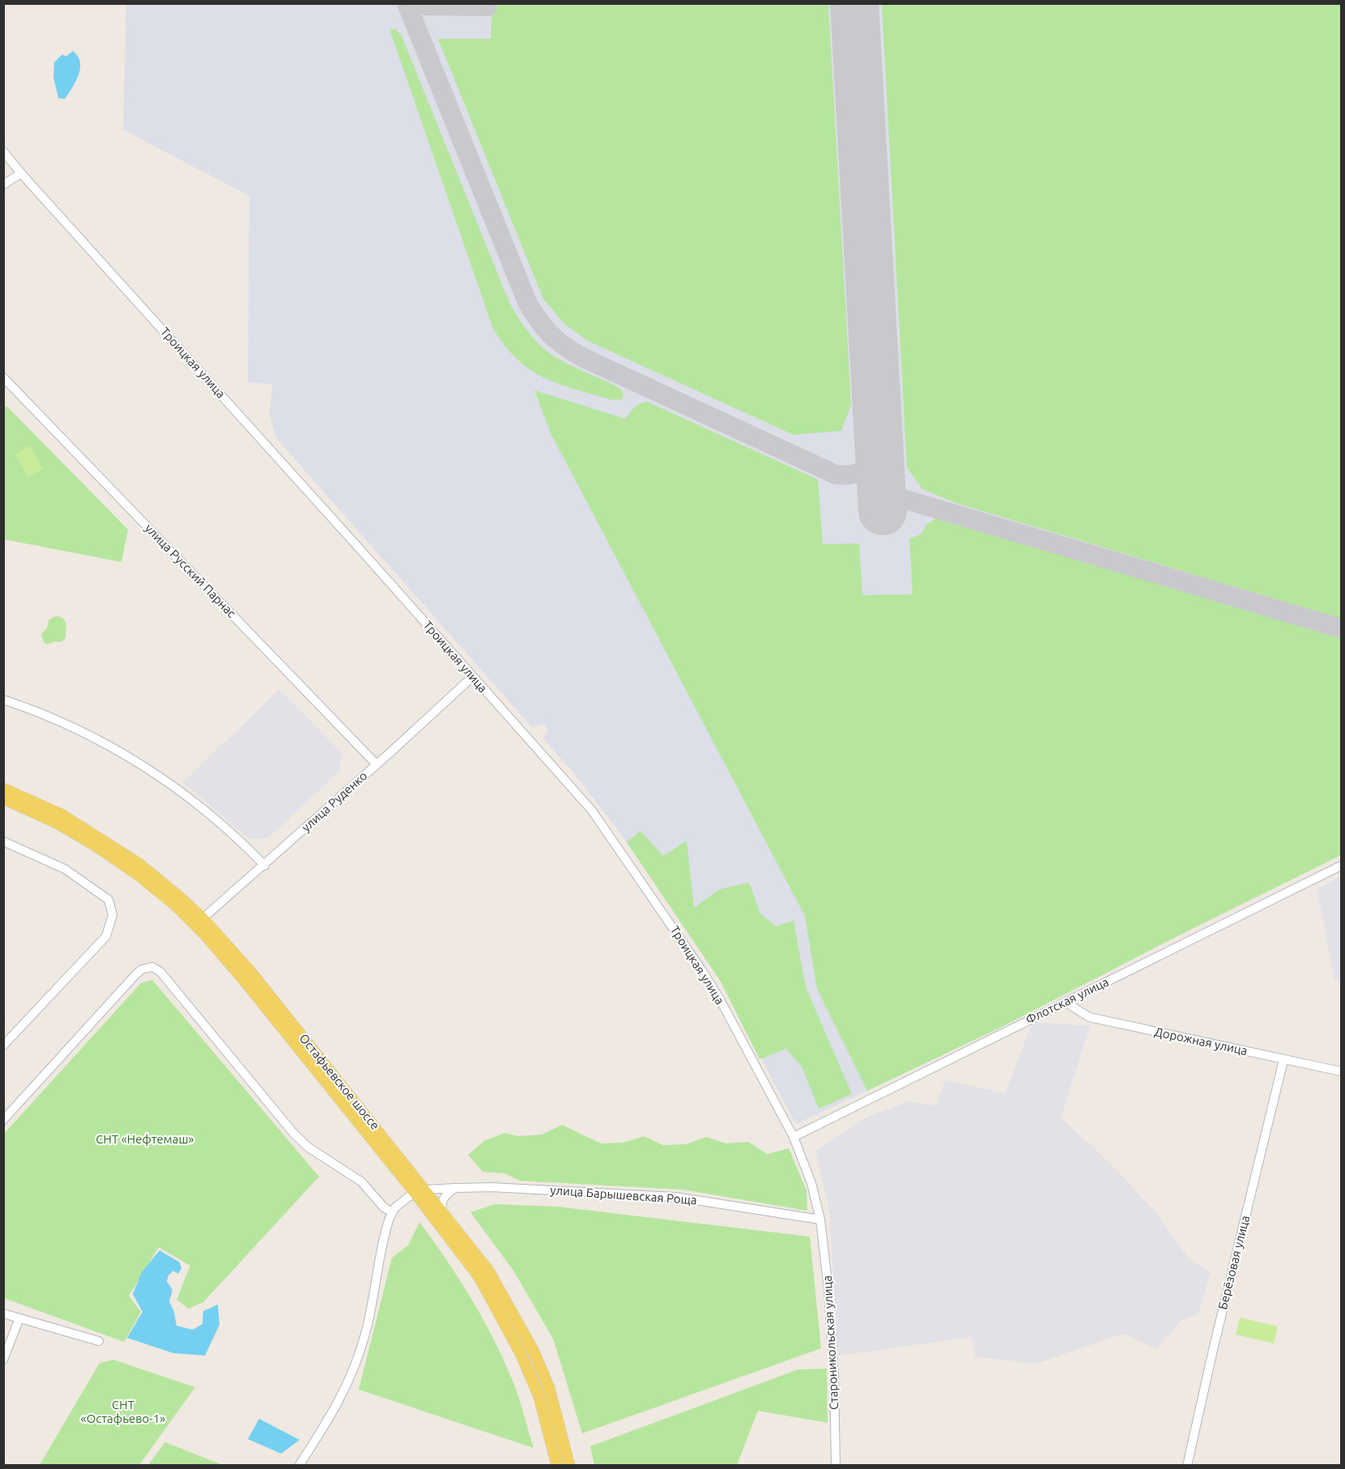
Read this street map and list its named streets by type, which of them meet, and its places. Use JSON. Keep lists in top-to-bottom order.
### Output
{
  "streets": {
    "main road": ["Остафьевское шоссе"],
    "street": [
      "Троицкая улица",
      "улица Русский Парнас",
      "улица Руденко",
      "Флотская улица",
      "Дорожная улица",
      "улица Барышевская Роща",
      "Берёзовая улица",
      "Староникольская улица"
    ]
  },
  "crossings": [
    ["Троицкая улица", "улица Руденко"],
    ["Троицкая улица", "Флотская улица"],
    ["Троицкая улица", "улица Барышевская Роща"],
    ["Троицкая улица", "Староникольская улица"],
    ["улица Русский Парнас", "улица Руденко"],
    ["улица Руденко", "Остафьевское шоссе"],
    ["Флотская улица", "Дорожная улица"],
    ["Дорожная улица", "Берёзовая улица"],
    ["Остафьевское шоссе", "улица Барышевская Роща"],
    ["улица Барышевская Роща", "Староникольская улица"]
  ],
  "parks": ["СНТ «Нефтемаш»", "СНТ «Остафьево-1»"]
}
